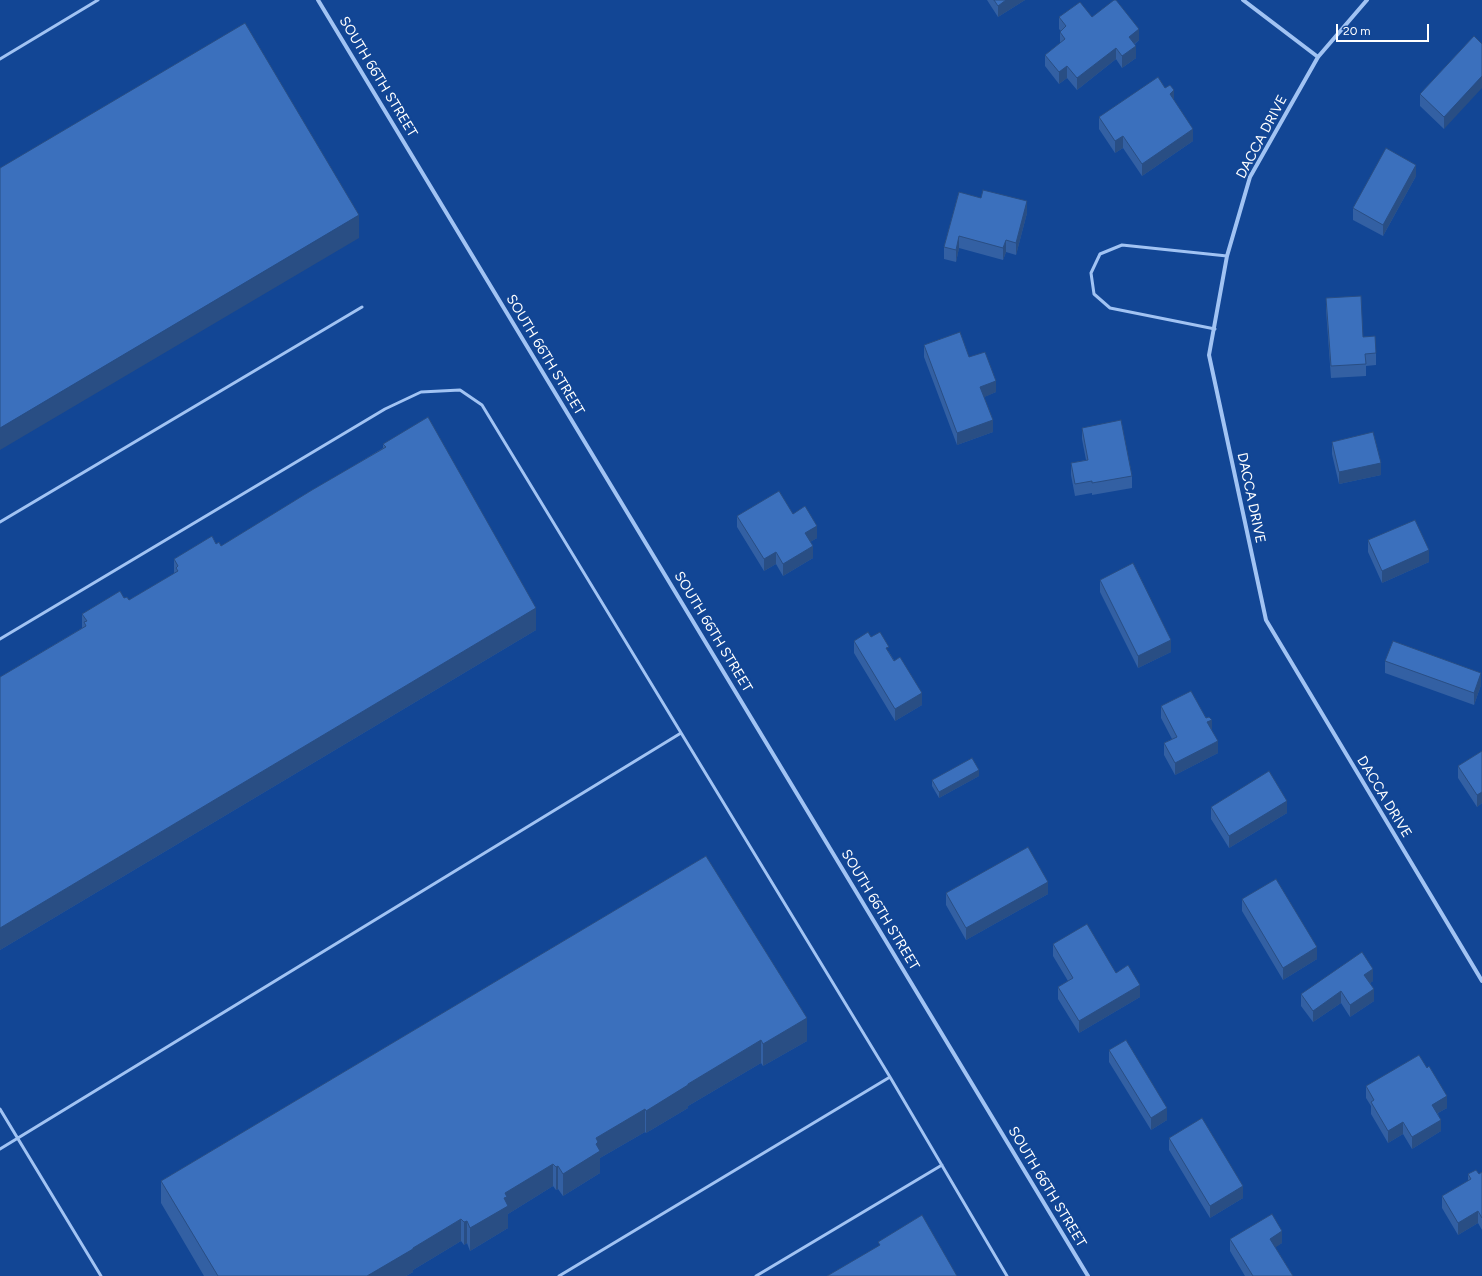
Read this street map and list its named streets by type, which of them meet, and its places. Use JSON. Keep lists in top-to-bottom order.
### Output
{
  "streets": {
    "street": ["SOUTH 66TH STREET", "DACCA DRIVE"]
  },
  "scale_bar": "20 m"
}
